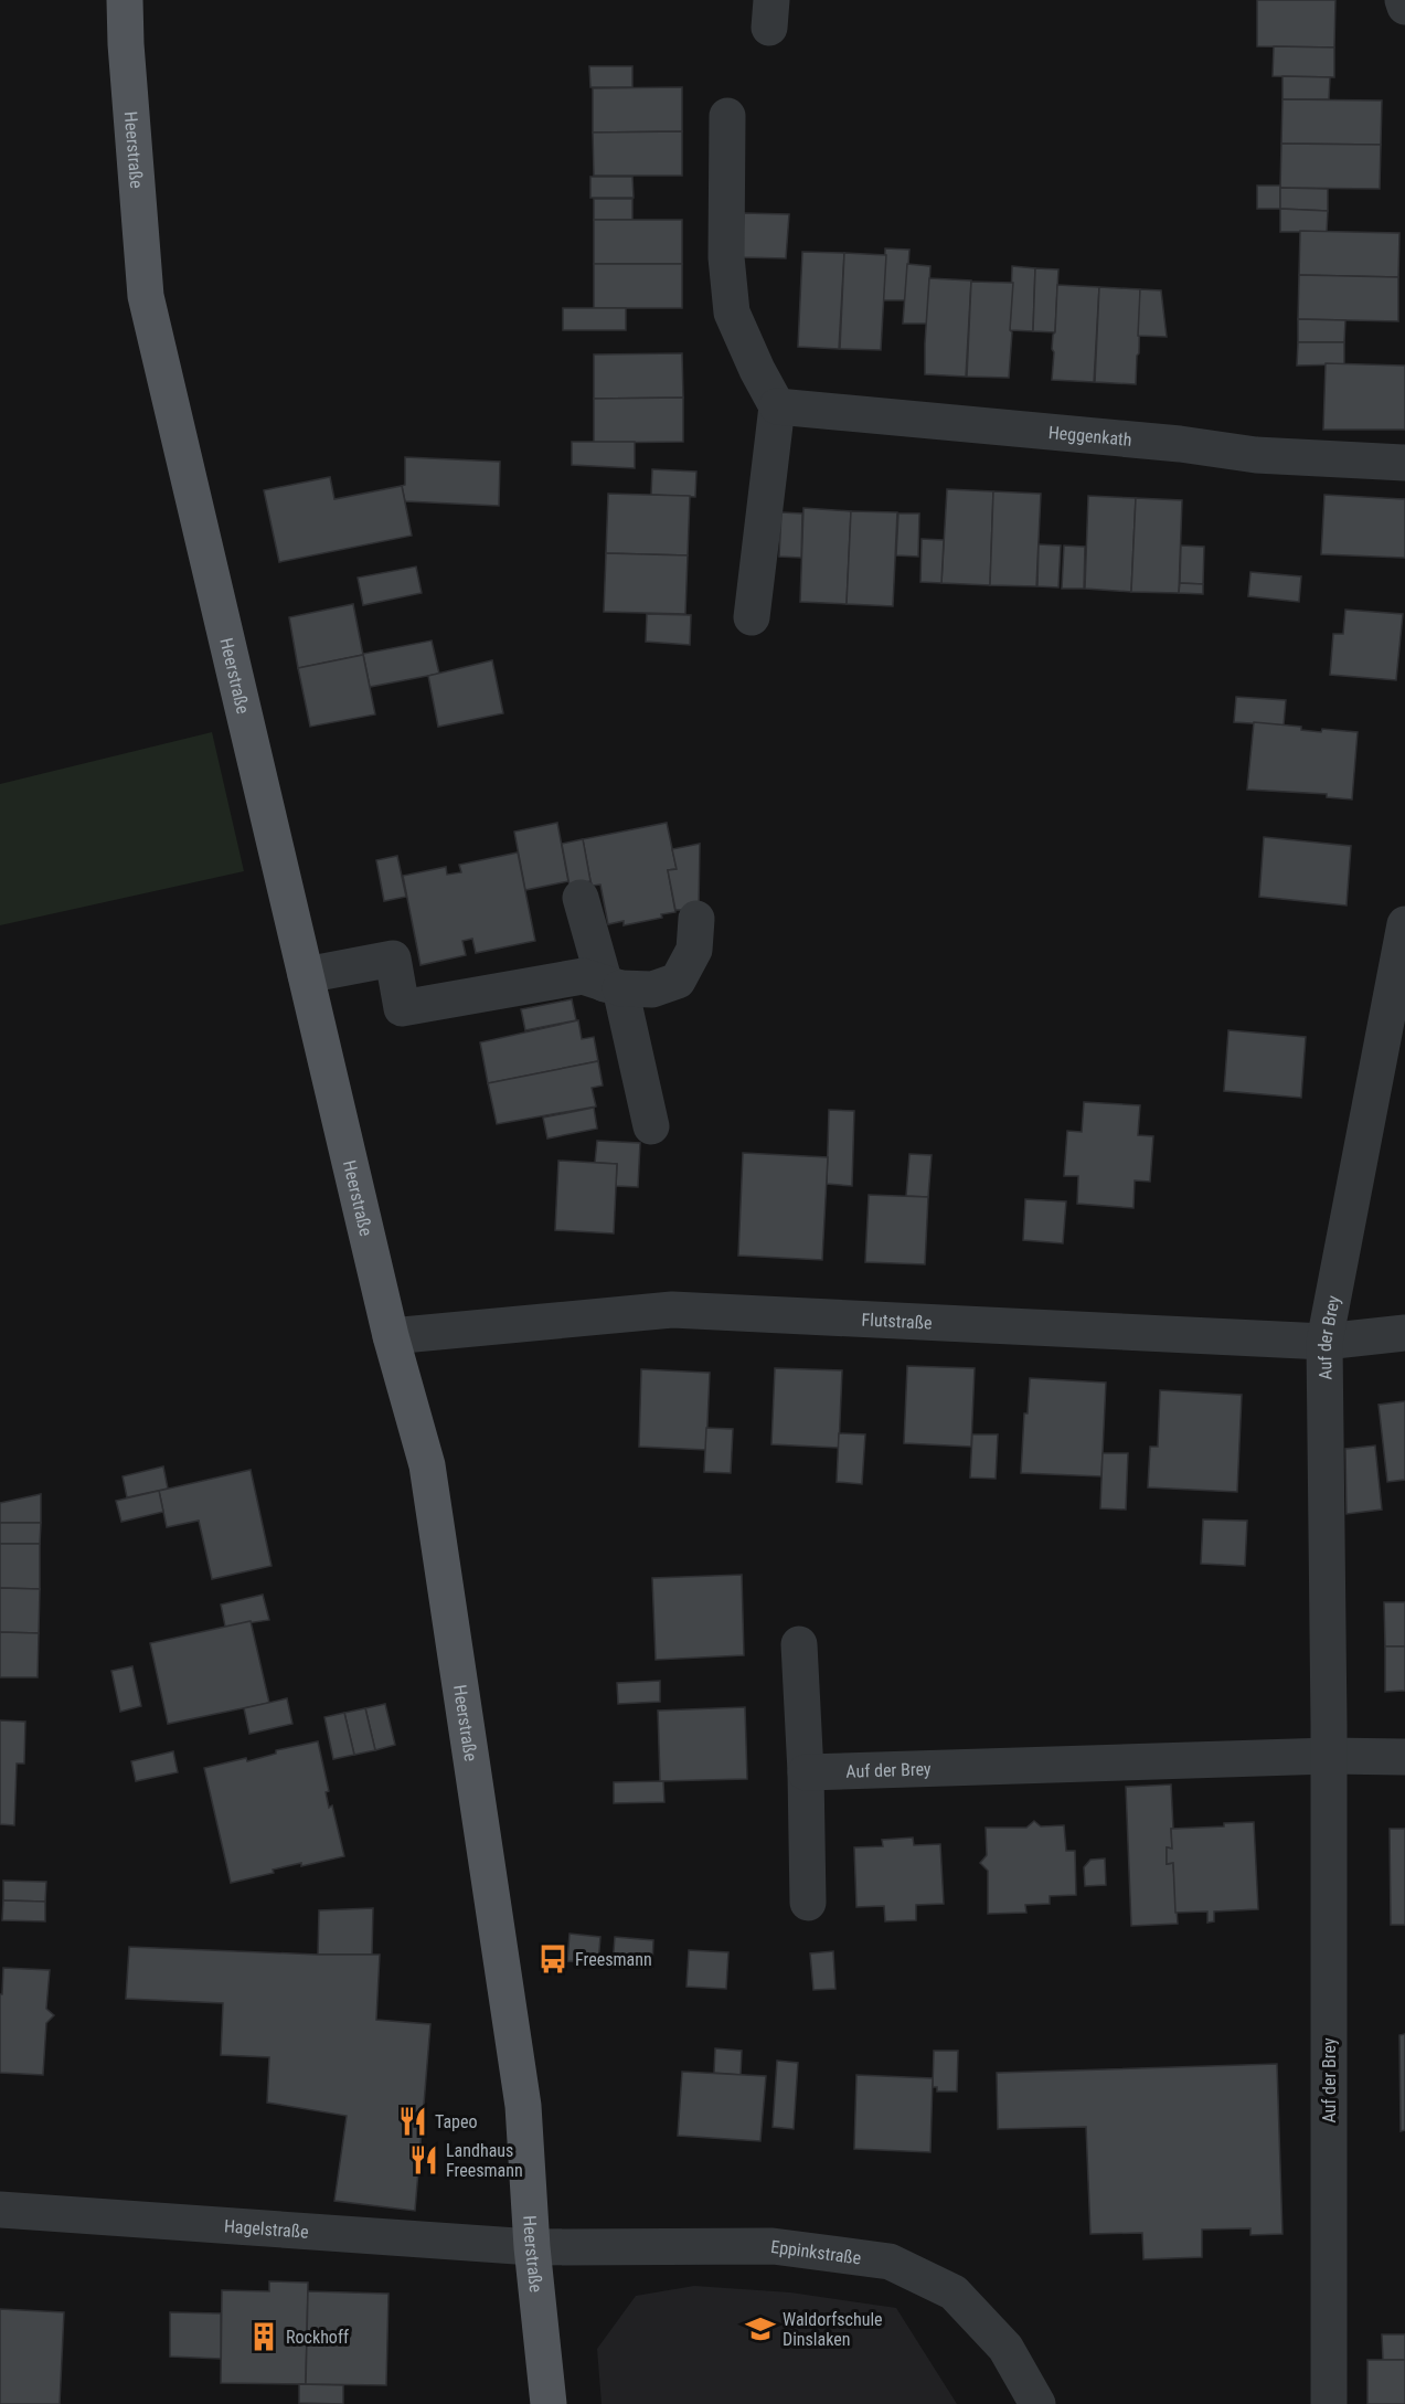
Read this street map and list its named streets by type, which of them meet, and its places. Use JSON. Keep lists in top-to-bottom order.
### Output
{
  "streets": {
    "main road": ["Heerstraße"],
    "street": [
      "Heggenkath",
      "Flutstraße",
      "Auf der Brey",
      "Hagelstraße",
      "Eppinkstraße"
    ]
  },
  "crossings": [
    ["Heerstraße", "Flutstraße"],
    ["Heerstraße", "Hagelstraße"],
    ["Heerstraße", "Eppinkstraße"],
    ["Flutstraße", "Auf der Brey"],
    ["Hagelstraße", "Eppinkstraße"]
  ],
  "places": {
    "bus stop": ["Freesmann"],
    "restaurant": ["Tapeo", "Landhaus Freesmann"],
    "school or university": ["Waldorfschule Dinslaken"],
    "building": ["Rockhoff"]
  }
}
